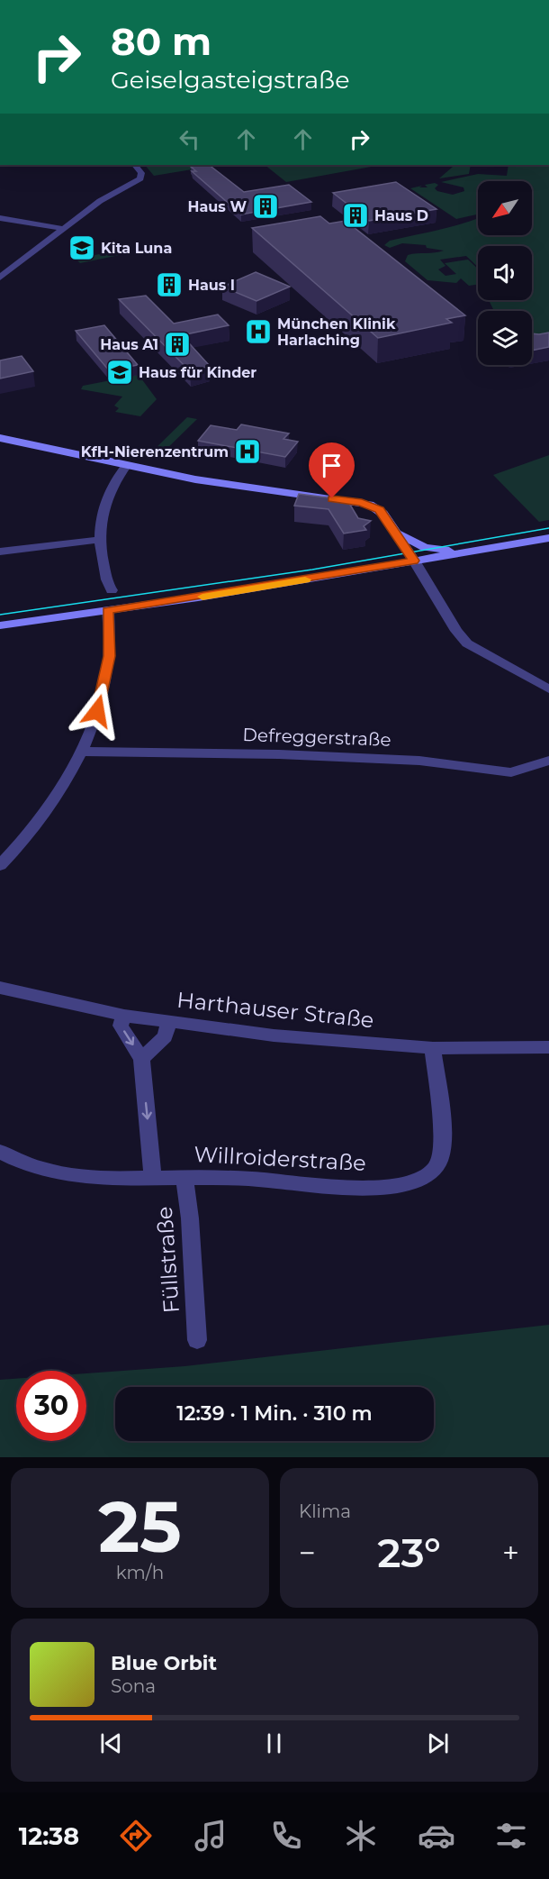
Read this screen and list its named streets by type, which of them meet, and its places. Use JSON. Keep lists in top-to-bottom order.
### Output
{
  "streets": {
    "street": [
      "Defreggerstraße",
      "Harthauser Straße",
      "Willroiderstraße",
      "Füllstraße"
    ]
  },
  "crossings": [
    ["Harthauser Straße", "Willroiderstraße"],
    ["Willroiderstraße", "Füllstraße"]
  ],
  "places": {
    "building": [
      "Haus W",
      "Haus D",
      "Haus I",
      "Haus A1"
    ],
    "school or university": ["Kita Luna", "Haus für Kinder"],
    "hospital": ["München Klinik Harlaching", "KfH-Nierenzentrum"]
  },
  "north": "bottom left",
  "page": {
    "turn": ["80 m", "Geiselgasteigstraße"],
    "limit": "30",
    "trip": "12:39 · 1 Min. · 310 m",
    "tile": [
      ["25", "km/h"],
      "Klima"
    ],
    "heat": ["−", "23°", "+"],
    "song": ["Blue Orbit", "Sona"],
    "tabs": "12:38"
  }
}
